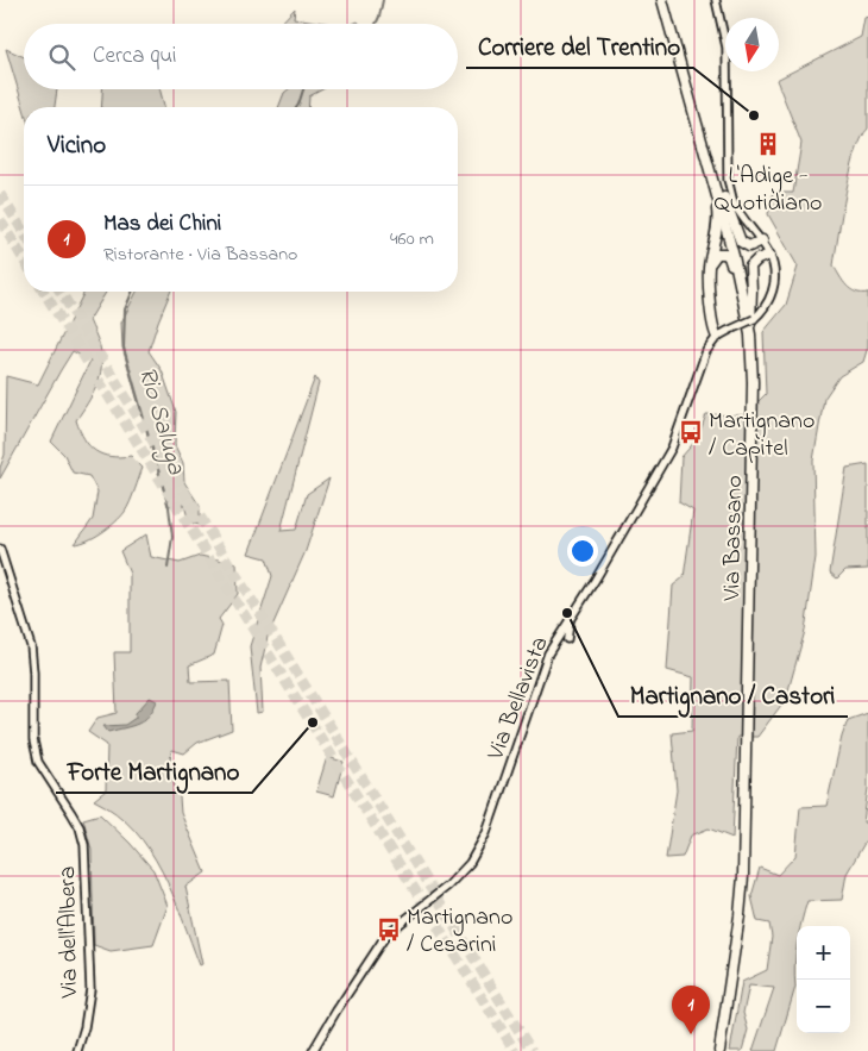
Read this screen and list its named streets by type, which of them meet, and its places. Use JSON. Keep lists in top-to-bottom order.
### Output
{
  "streets": {
    "main road": ["Via Bassano"],
    "street": ["Via Bellavista", "Via dell'Albera"]
  },
  "water": ["Rio Saluga"],
  "places": {
    "other": ["Corriere del Trentino", "Martignano / Castori", "Forte Martignano"],
    "building": ["L'Adige - Quotidiano"],
    "bus stop": ["Martignano / Capitel", "Martignano / Cesarini"]
  },
  "north": "bottom",
  "page": {
    "search": "Cerca qui",
    "heading": "Vicino",
    "list": [
      {
        "mark": "1",
        "name": "Mas dei Chini",
        "note": "Ristorante · Via Bassano",
        "value": "460 m"
      }
    ],
    "map_buttons": ["+", "−"],
    "pins": "1"
  }
}
